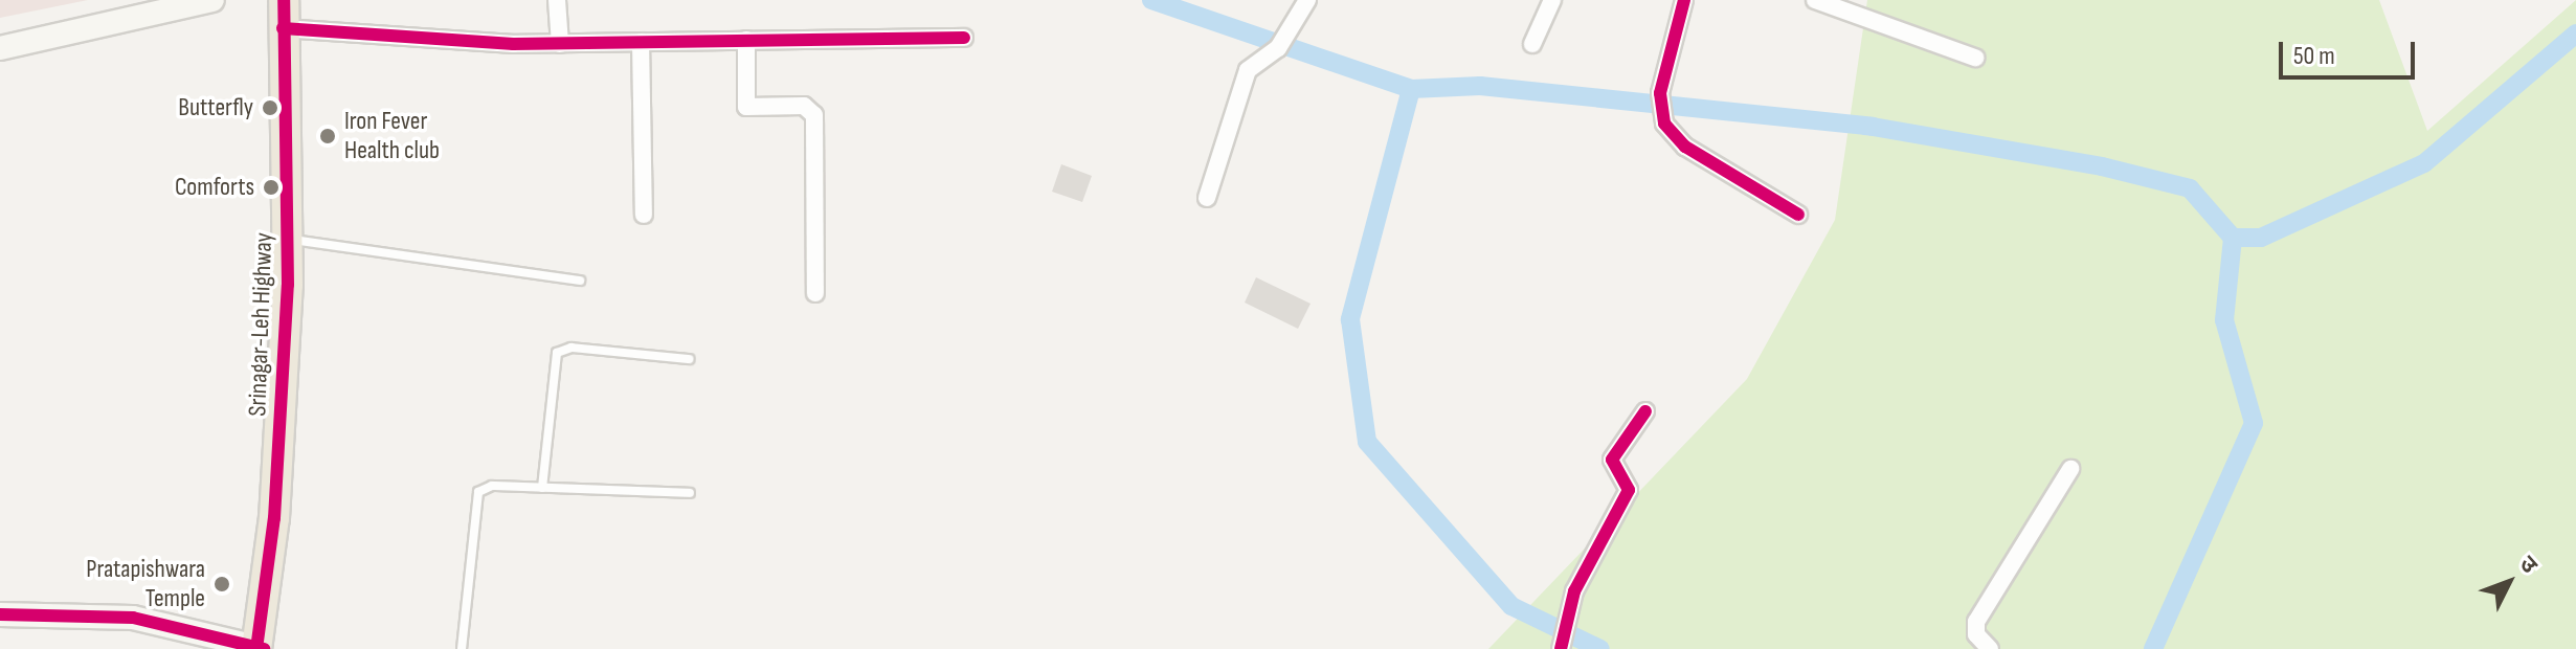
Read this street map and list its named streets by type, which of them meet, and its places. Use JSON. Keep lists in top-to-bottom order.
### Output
{
  "streets": {
    "highway": ["Srinagar-Leh Highway"]
  },
  "places": [
    "Butterfly",
    "Iron Fever Health club",
    "Comforts",
    "Pratapishwara Temple"
  ],
  "scale_bar": "50 m",
  "north": "top right"
}
